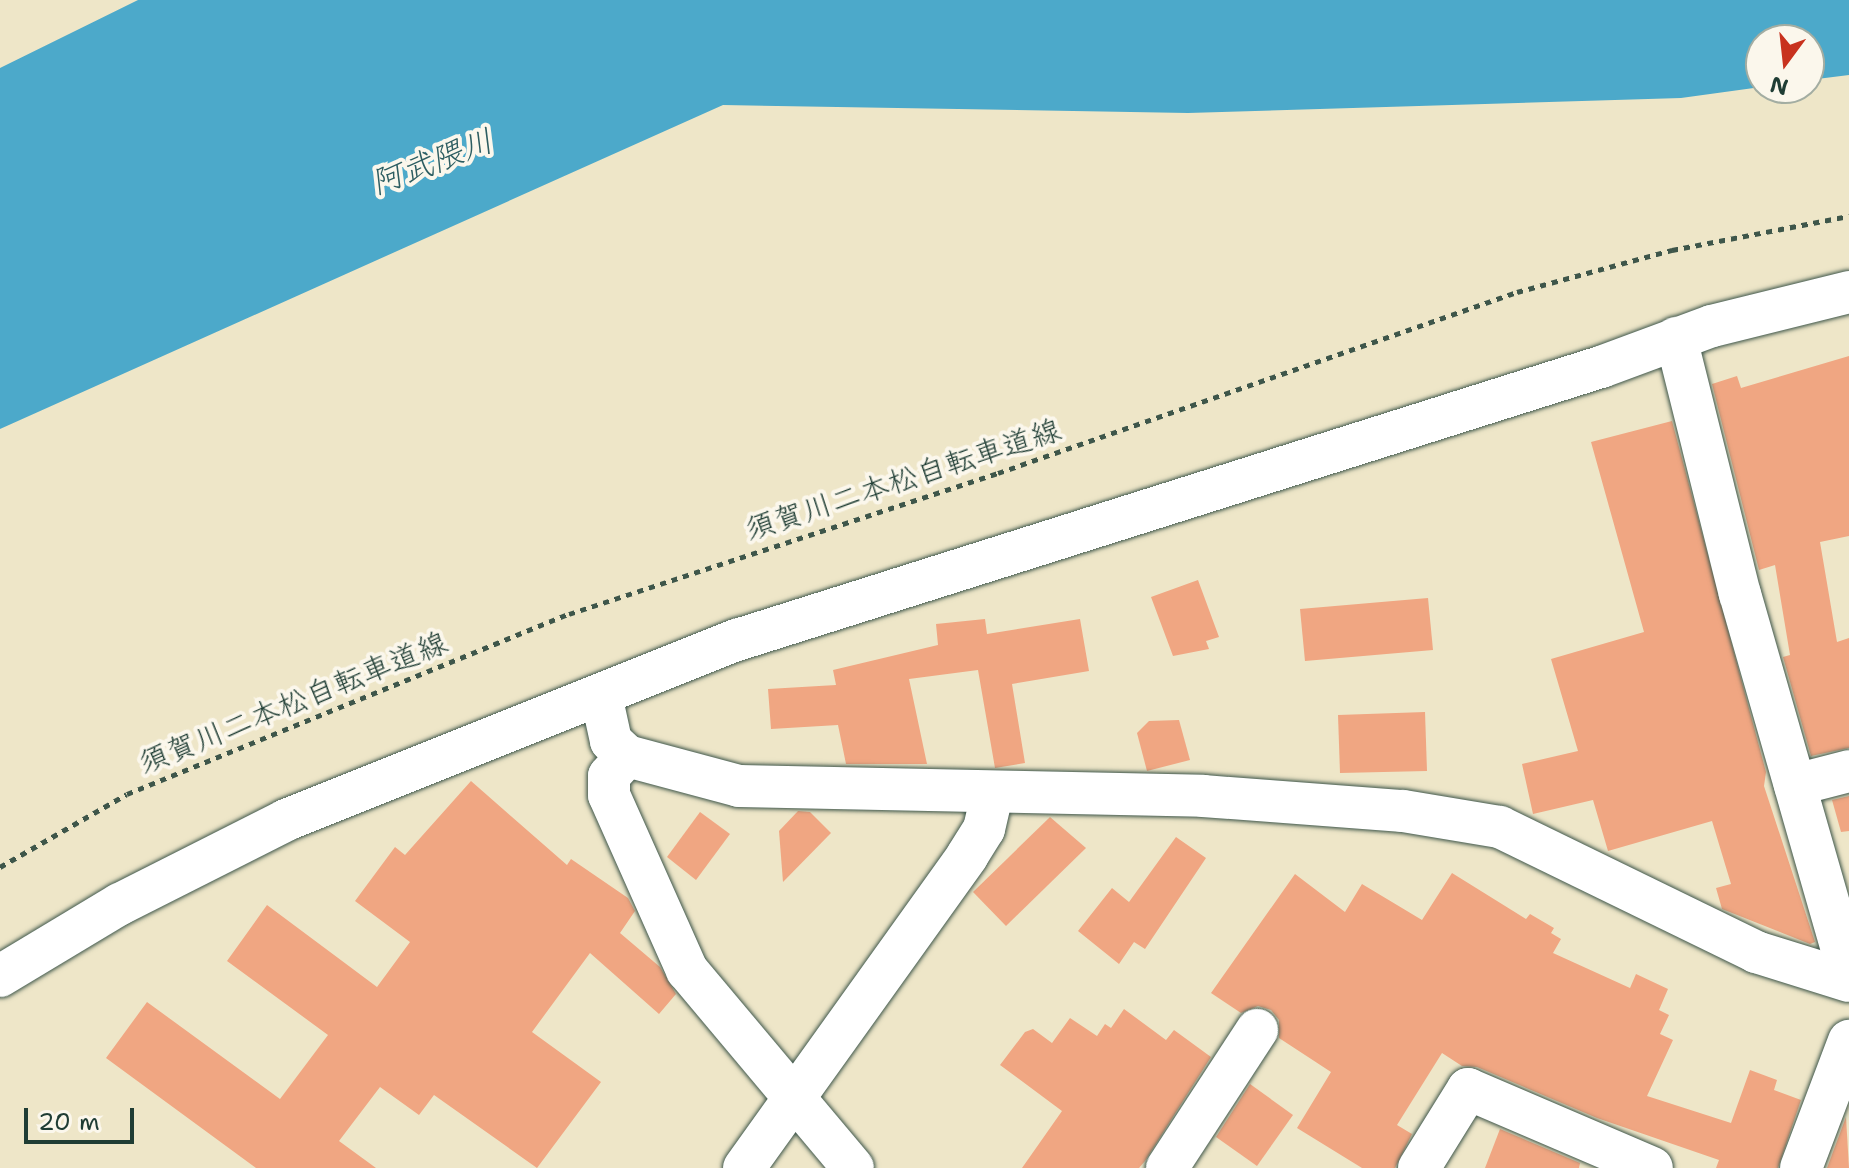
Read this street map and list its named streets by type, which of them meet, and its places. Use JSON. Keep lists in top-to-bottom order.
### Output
{
  "streets": {
    "path": ["須賀川二本松自転車道線"]
  },
  "water": ["阿武隈川"],
  "scale_bar": "20 m",
  "north": "bottom"
}
